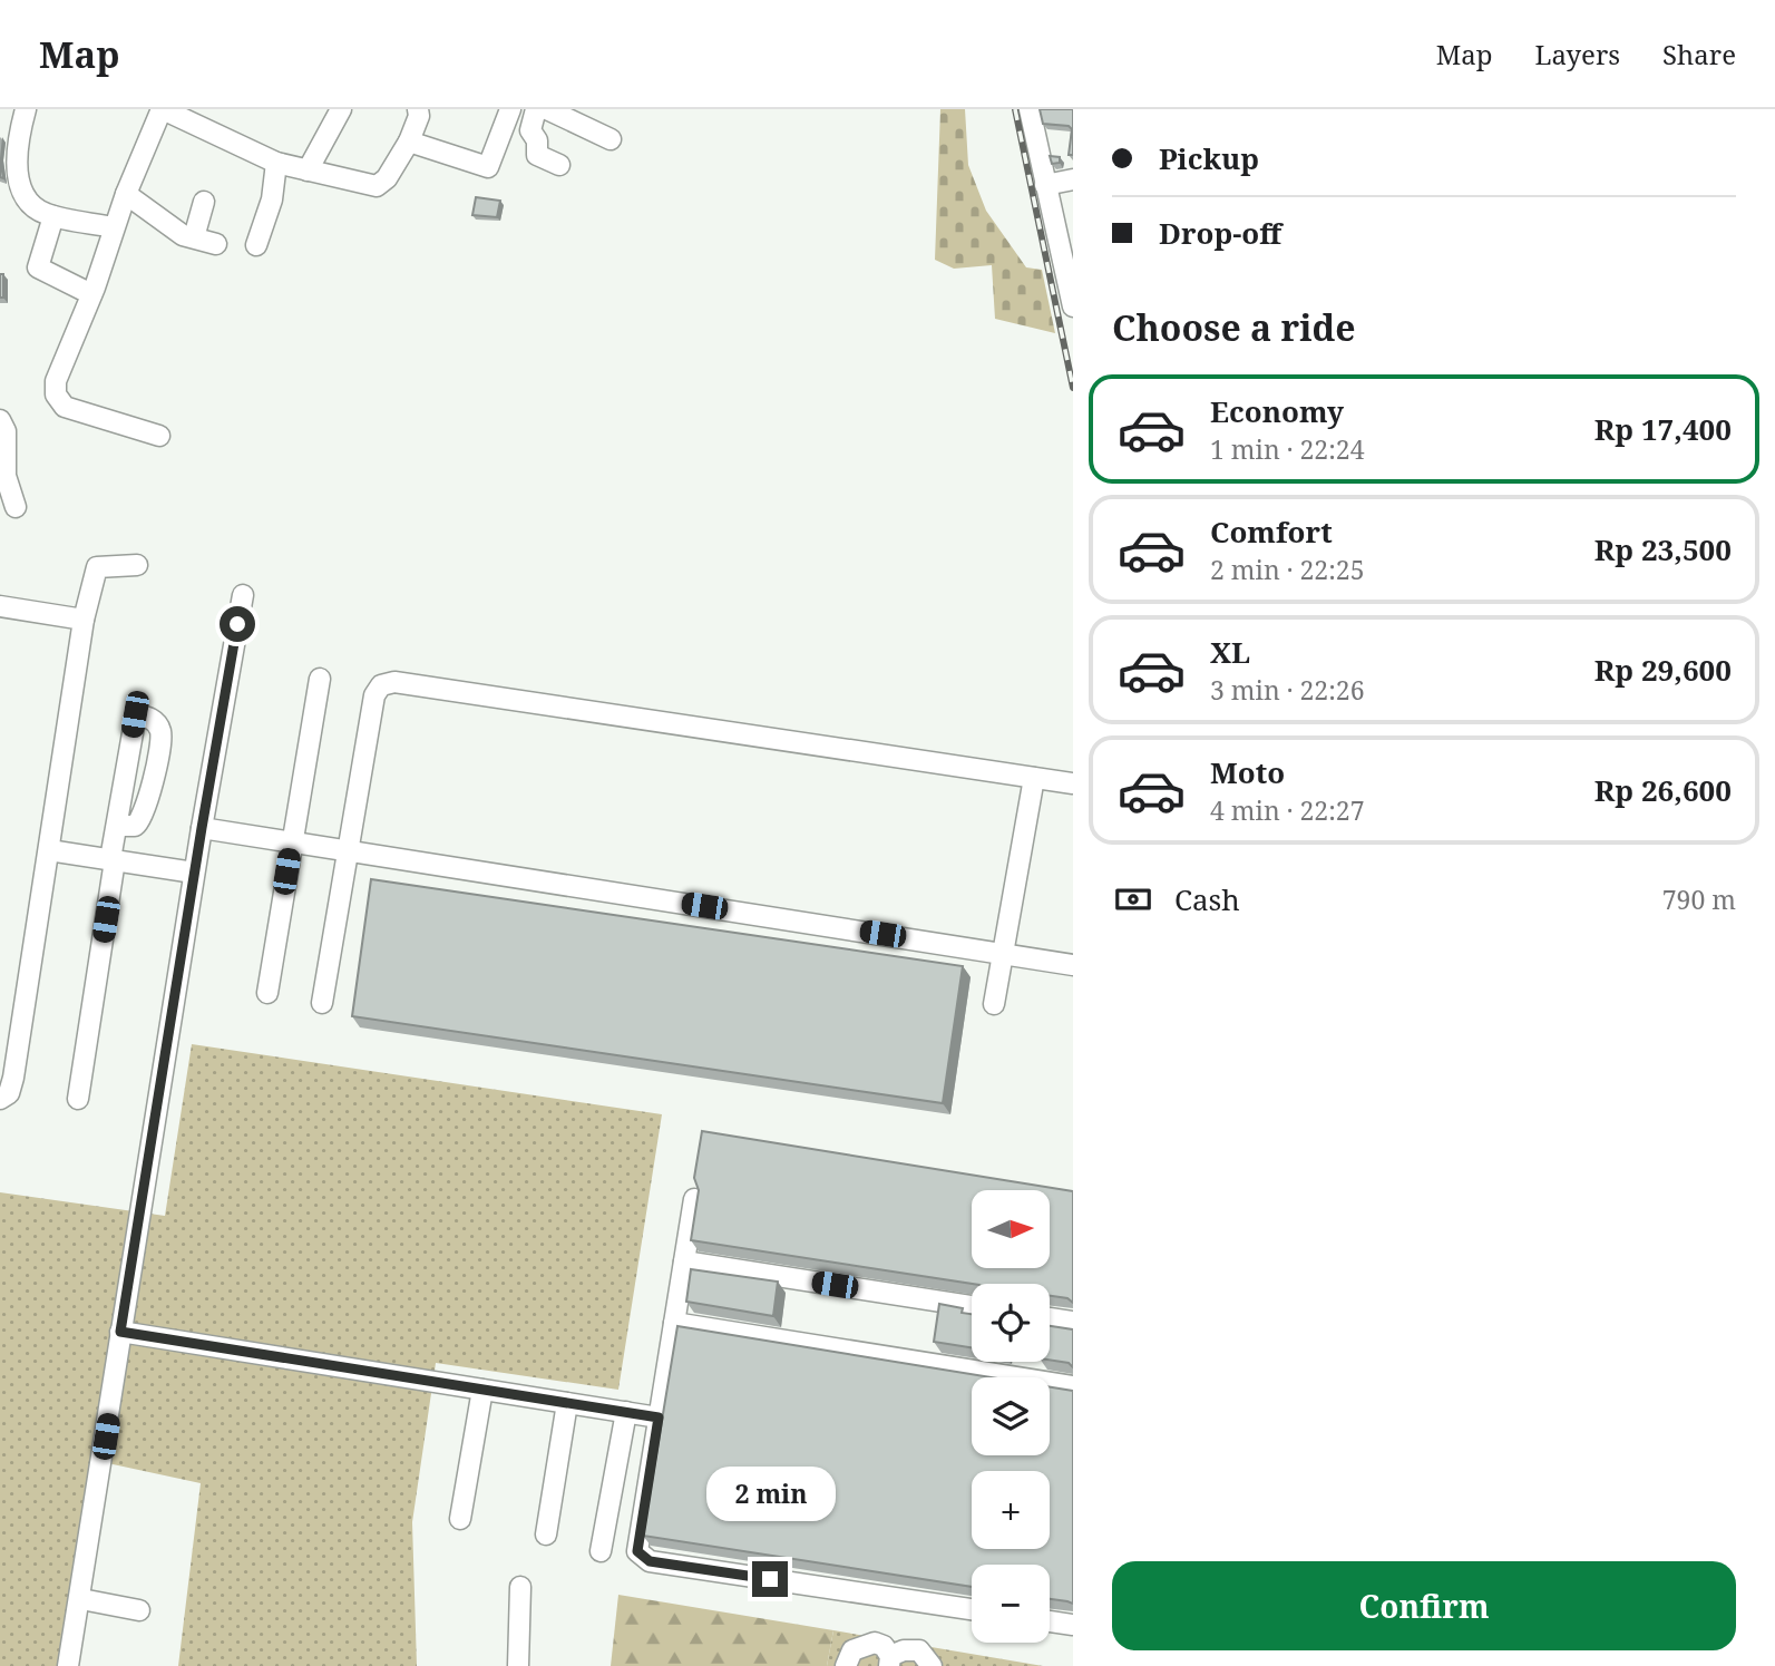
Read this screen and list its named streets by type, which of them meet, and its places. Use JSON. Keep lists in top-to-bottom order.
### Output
{
  "north": "right",
  "page": {
    "header": "Map",
    "nav": ["Map", "Layers", "Share"],
    "banner": ["Pickup", "Drop-off"],
    "heading": "Choose a ride",
    "list": [
      {
        "name": "Economy",
        "note": "1 min · 22:24",
        "value": "Rp 17,400"
      },
      {
        "name": "Comfort",
        "note": "2 min · 22:25",
        "value": "Rp 23,500"
      },
      {
        "name": "XL",
        "note": "3 min · 22:26",
        "value": "Rp 29,600"
      },
      {
        "name": "Moto",
        "note": "4 min · 22:27",
        "value": "Rp 26,600"
      }
    ],
    "pay": ["Cash", "790 m"],
    "map_buttons": ["+", "−"],
    "bubble": "2 min",
    "buttons": "Confirm"
  }
}
